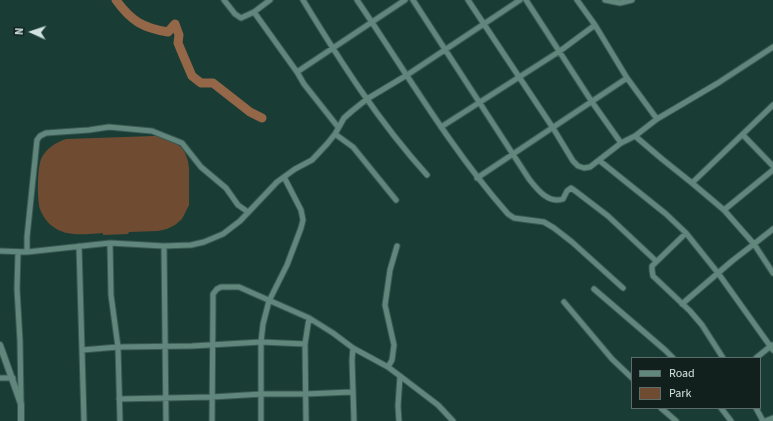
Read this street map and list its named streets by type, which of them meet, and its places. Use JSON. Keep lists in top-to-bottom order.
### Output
{
  "legend": ["Road", "Park"],
  "north": "left"
}
